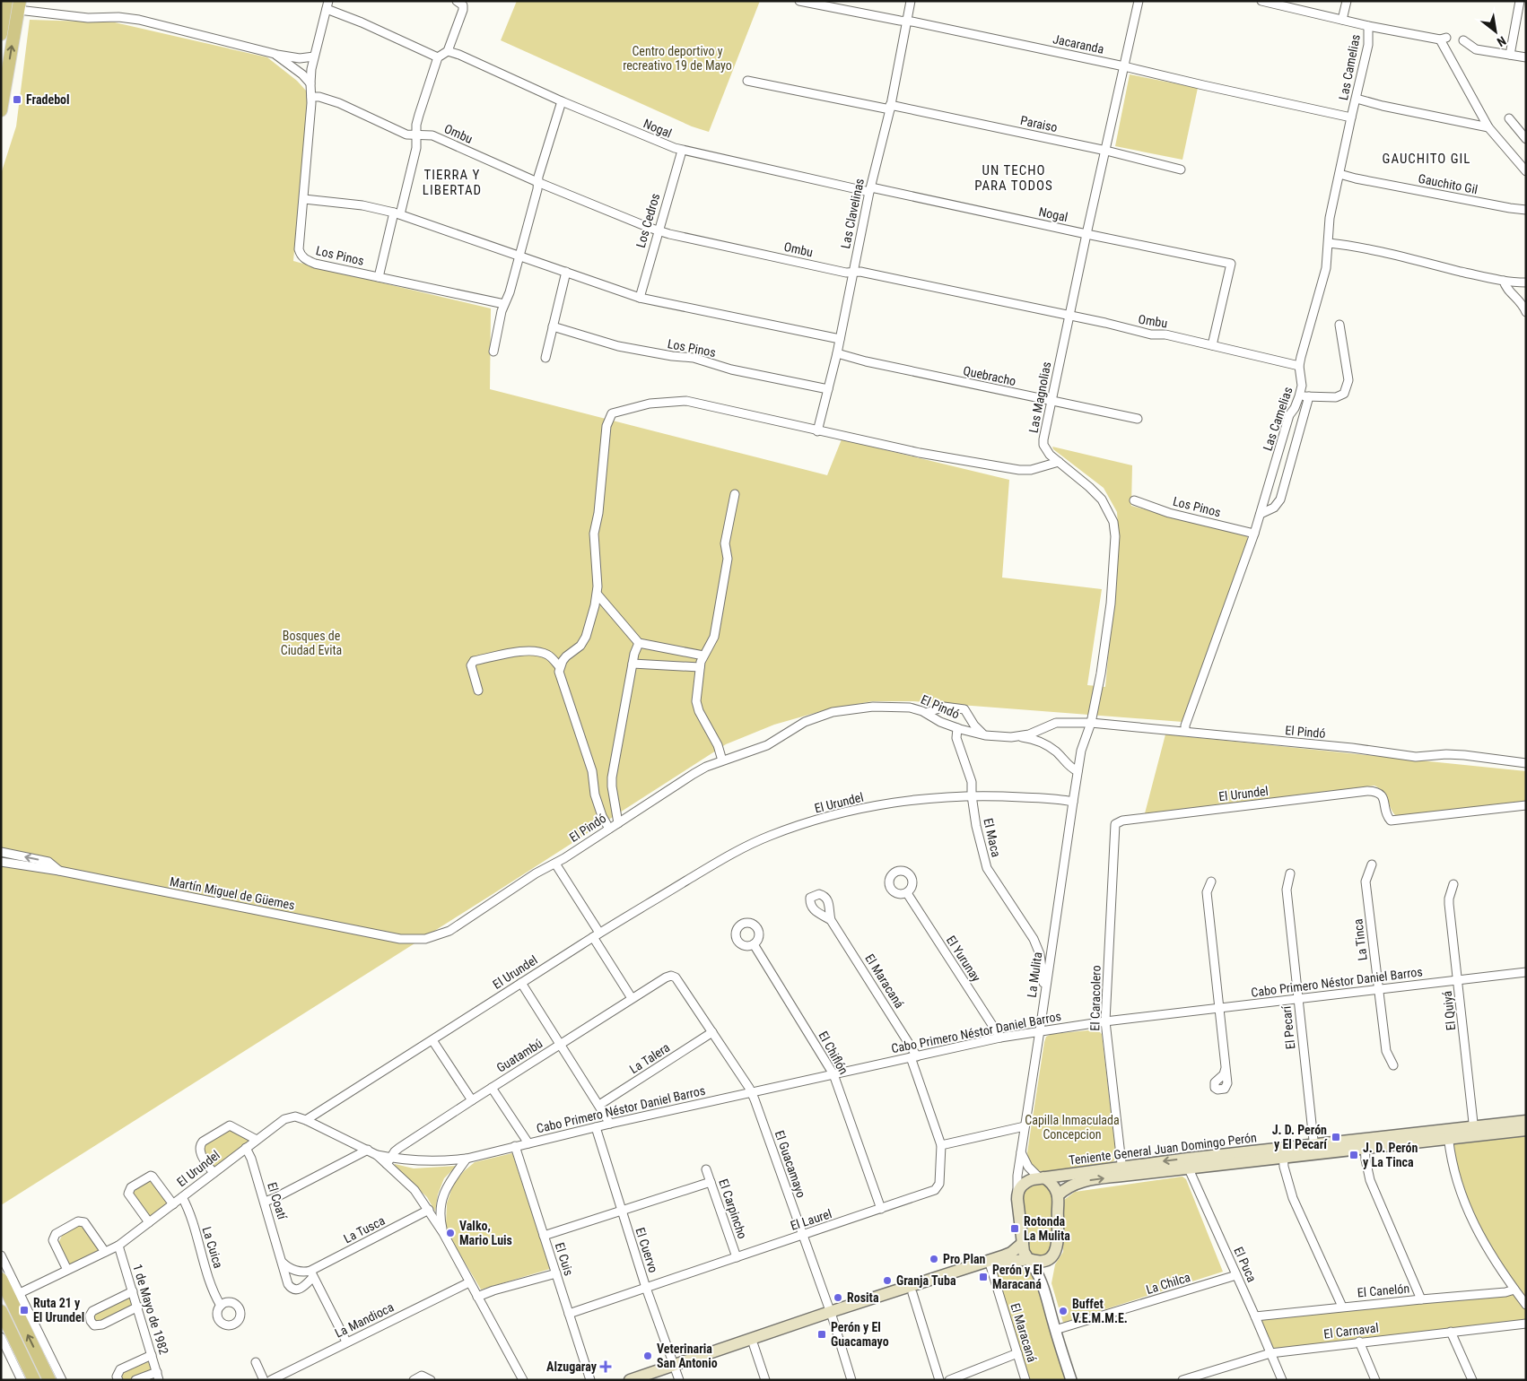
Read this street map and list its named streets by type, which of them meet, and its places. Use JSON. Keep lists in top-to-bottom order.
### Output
{
  "streets": {
    "main road": ["Teniente General Juan Domingo Perón"],
    "street": [
      "Jacaranda",
      "Las Camelias",
      "Paraiso",
      "Nogal",
      "Ombu",
      "Gauchito Gil",
      "Las Clavelinas",
      "Los Cedros",
      "Los Pinos",
      "Quebracho",
      "Las Magnolias",
      "El Pindó",
      "El Urundel",
      "El Maca",
      "Martín Miguel de Güemes",
      "La Tinca",
      "El Yurunay",
      "La Mulita",
      "El Maracaná",
      "Cabo Primero Néstor Daniel Barros",
      "El Caracolero",
      "El Quiyá",
      "El Pecarí",
      "El Chiflón",
      "Guatambú",
      "La Talera",
      "El Guacamayo",
      "El Coatí",
      "El Carpincho",
      "El Laurel",
      "La Tusca",
      "La Cuica",
      "El Cuervo",
      "El Cuis",
      "El Puca",
      "La Chilca",
      "El Canelón",
      "1 de Mayo de 1982",
      "La Mandioca",
      "El Carnaval"
    ]
  },
  "crossings": [
    ["Jacaranda", "Las Camelias"],
    ["Jacaranda", "Las Clavelinas"],
    ["Jacaranda", "Las Magnolias"],
    ["Las Camelias", "Ombu"],
    ["Las Camelias", "Gauchito Gil"],
    ["Las Camelias", "Los Pinos"],
    ["Las Camelias", "El Pindó"],
    ["Paraiso", "Las Clavelinas"],
    ["Paraiso", "Las Magnolias"],
    ["Nogal", "Ombu"],
    ["Nogal", "Las Clavelinas"],
    ["Nogal", "Los Cedros"],
    ["Nogal", "Las Magnolias"],
    ["Ombu", "Las Clavelinas"],
    ["Ombu", "Los Cedros"],
    ["Ombu", "Las Magnolias"],
    ["Las Clavelinas", "Los Pinos"],
    ["Las Clavelinas", "Quebracho"],
    ["Quebracho", "Las Magnolias"],
    ["Las Magnolias", "El Pindó"],
    ["Las Magnolias", "El Urundel"],
    ["Las Magnolias", "La Mulita"],
    ["El Pindó", "El Maca"],
    ["El Pindó", "Martín Miguel de Güemes"],
    ["El Urundel", "El Maca"],
    ["El Urundel", "La Mulita"],
    ["El Urundel", "El Caracolero"],
    ["El Urundel", "El Coatí"],
    ["El Urundel", "La Cuica"],
    ["El Urundel", "1 de Mayo de 1982"],
    ["El Maca", "La Mulita"],
    ["La Tinca", "Cabo Primero Néstor Daniel Barros"],
    ["El Yurunay", "Cabo Primero Néstor Daniel Barros"],
    ["La Mulita", "Cabo Primero Néstor Daniel Barros"],
    ["La Mulita", "Teniente General Juan Domingo Perón"],
    ["El Maracaná", "Cabo Primero Néstor Daniel Barros"],
    ["El Maracaná", "El Laurel"],
    ["Cabo Primero Néstor Daniel Barros", "El Caracolero"],
    ["Cabo Primero Néstor Daniel Barros", "El Quiyá"],
    ["Cabo Primero Néstor Daniel Barros", "El Pecarí"],
    ["Cabo Primero Néstor Daniel Barros", "El Chiflón"],
    ["Cabo Primero Néstor Daniel Barros", "Guatambú"],
    ["Cabo Primero Néstor Daniel Barros", "El Guacamayo"],
    ["Cabo Primero Néstor Daniel Barros", "El Cuervo"],
    ["Cabo Primero Néstor Daniel Barros", "El Cuis"],
    ["El Caracolero", "Teniente General Juan Domingo Perón"],
    ["El Quiyá", "Teniente General Juan Domingo Perón"],
    ["El Pecarí", "Teniente General Juan Domingo Perón"],
    ["El Chiflón", "El Laurel"],
    ["Guatambú", "El Guacamayo"],
    ["La Talera", "El Guacamayo"],
    ["Teniente General Juan Domingo Perón", "El Puca"],
    ["El Guacamayo", "El Laurel"],
    ["El Coatí", "La Tusca"],
    ["El Carpincho", "El Laurel"],
    ["El Laurel", "El Cuervo"],
    ["El Laurel", "El Cuis"],
    ["El Puca", "La Chilca"],
    ["El Puca", "El Canelón"],
    ["El Puca", "El Carnaval"]
  ],
  "districts": ["GAUCHITO GIL", "UN TECHO PARA TODOS", "TIERRA Y LIBERTAD"],
  "parks": ["Centro deportivo y recreativo 19 de Mayo", "Bosques de Ciudad Evita", "Capilla Inmaculada Concepcion"],
  "places": {
    "transit": [
      "Fradebol",
      "J. D. Perón y El Pecarí",
      "J. D. Perón y La Tinca",
      "Rotonda La Mulita",
      "Perón y El Maracaná",
      "Ruta 21 y El Urundel",
      "Perón y El Guacamayo"
    ],
    "other": [
      "Valko, Mario Luis",
      "Pro Plan",
      "Granja Tuba",
      "Rosita",
      "Buffet V.E.M.M.E.",
      "Veterinaria San Antonio"
    ],
    "health": ["Alzugaray"]
  },
  "north": "bottom right"
}
